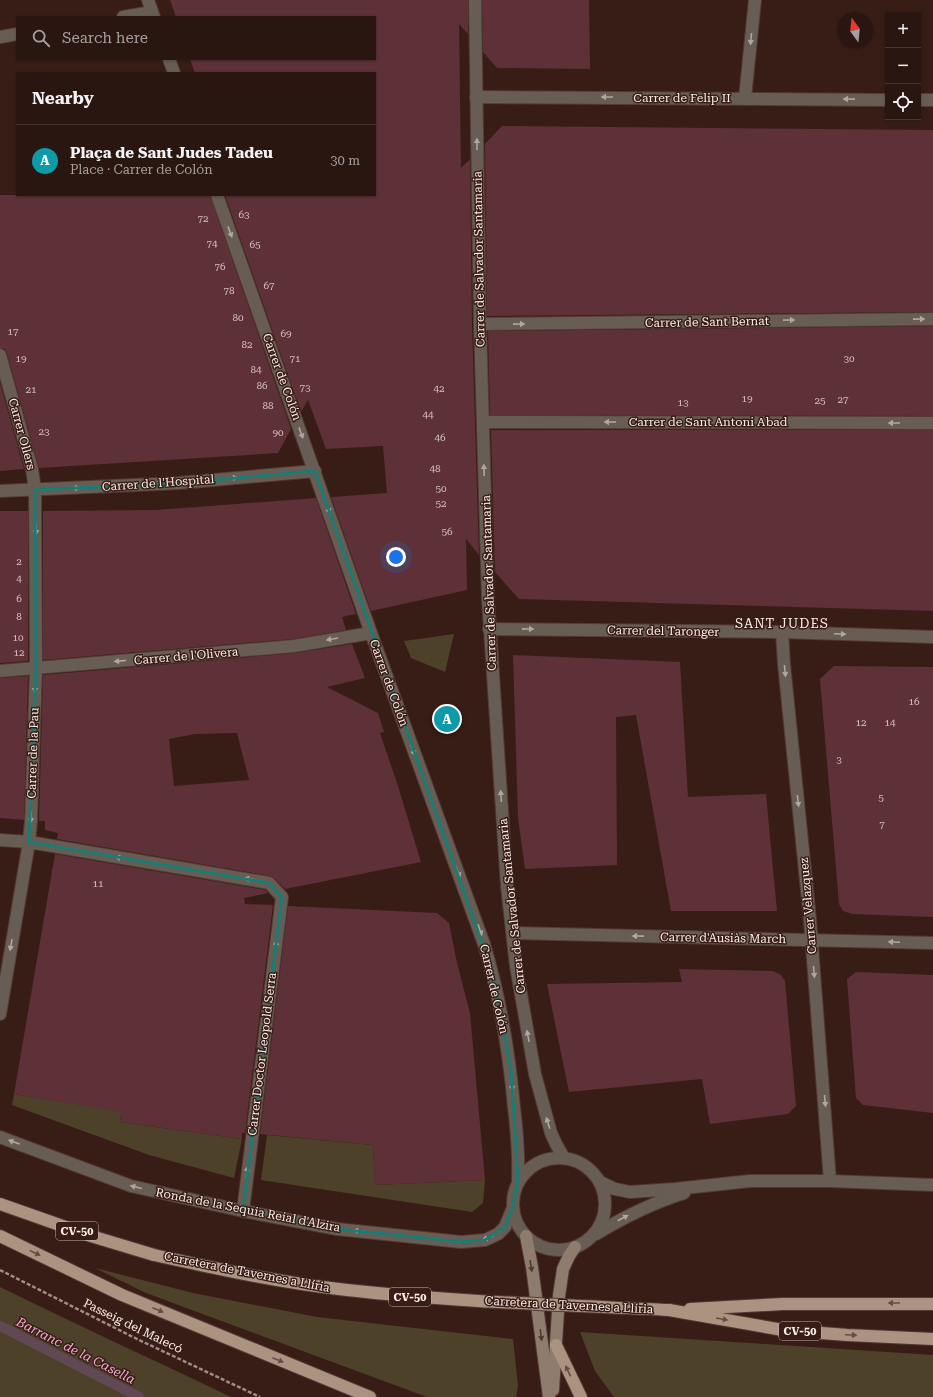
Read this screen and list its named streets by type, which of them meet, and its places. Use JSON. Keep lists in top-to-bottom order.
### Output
{
  "streets": {
    "main road": ["CV-50", "Carretera de Tavernes a Llíria"],
    "street": [
      "Carrer de Felip II",
      "Carrer de Salvador Santamaria",
      "Carrer de Sant Bernat",
      "Carrer de Colón",
      "Carrer de Sant Antoni Abad",
      "Carrer Ollers",
      "Carrer de l'Hospital",
      "Carrer del Taronger",
      "Carrer de l'Olivera",
      "Carrer de la Pau",
      "Carrer Velazquez",
      "Carrer d'Ausiàs March",
      "Carrer Doctor Leopold Serra",
      "Ronda de la Sequia Reial d'Alzira"
    ],
    "path": ["Passeig del Malecó"]
  },
  "crossings": [
    ["Carrer de Felip II", "Carrer de Salvador Santamaria"],
    ["Carrer de Salvador Santamaria", "Carrer de Sant Bernat"],
    ["Carrer de Salvador Santamaria", "Carrer de Colón"],
    ["Carrer de Salvador Santamaria", "Carrer de Sant Antoni Abad"],
    ["Carrer de Salvador Santamaria", "Carrer del Taronger"],
    ["Carrer de Salvador Santamaria", "Carrer d'Ausiàs March"],
    ["Carrer de Salvador Santamaria", "Ronda de la Sequia Reial d'Alzira"],
    ["Carrer de Colón", "Carrer de l'Hospital"],
    ["Carrer de Colón", "Carrer de l'Olivera"],
    ["Carrer de Colón", "Ronda de la Sequia Reial d'Alzira"],
    ["Carrer Ollers", "Carrer de l'Hospital"],
    ["Carrer Ollers", "Carrer de la Pau"],
    ["Carrer de l'Hospital", "Carrer de la Pau"],
    ["Carrer del Taronger", "Carrer Velazquez"],
    ["Carrer de l'Olivera", "Carrer de la Pau"],
    ["Carrer de la Pau", "Carrer Doctor Leopold Serra"],
    ["Carrer Velazquez", "Carrer d'Ausiàs March"],
    ["Carrer Doctor Leopold Serra", "Ronda de la Sequia Reial d'Alzira"]
  ],
  "one_way": [
    "Carrer de Felip II",
    "Carrer de Salvador Santamaria",
    "Carrer de Sant Bernat",
    "Carrer de Colón",
    "Carrer de Sant Antoni Abad",
    "Carrer de l'Hospital",
    "Carrer del Taronger",
    "Carrer de l'Olivera",
    "Carrer de la Pau",
    "Carrer Velazquez",
    "Carrer d'Ausiàs March",
    "Ronda de la Sequia Reial d'Alzira"
  ],
  "districts": ["SANT JUDES"],
  "water": ["Barranc de la Casella"],
  "house_numbers": [
    "63",
    "72",
    "74",
    "65",
    "76",
    "67",
    "78",
    "80",
    "17",
    "69",
    "82",
    "19",
    "71",
    "30",
    "84",
    "86",
    "73",
    "42",
    "21",
    "19",
    "27",
    "25",
    "13",
    "88",
    "44",
    "23",
    "90",
    "46",
    "48",
    "50",
    "52",
    "56",
    "2",
    "4",
    "6",
    "8",
    "10",
    "12",
    "16",
    "12",
    "14",
    "3",
    "5",
    "7",
    "11"
  ],
  "north": "top",
  "page": {
    "map_buttons": ["+", "−"],
    "search": "Search here",
    "heading": "Nearby",
    "list": [
      {
        "mark": "A",
        "name": "Plaça de Sant Judes Tadeu",
        "note": "Place · Carrer de Colón",
        "value": "30 m"
      }
    ],
    "pins": "A"
  }
}
